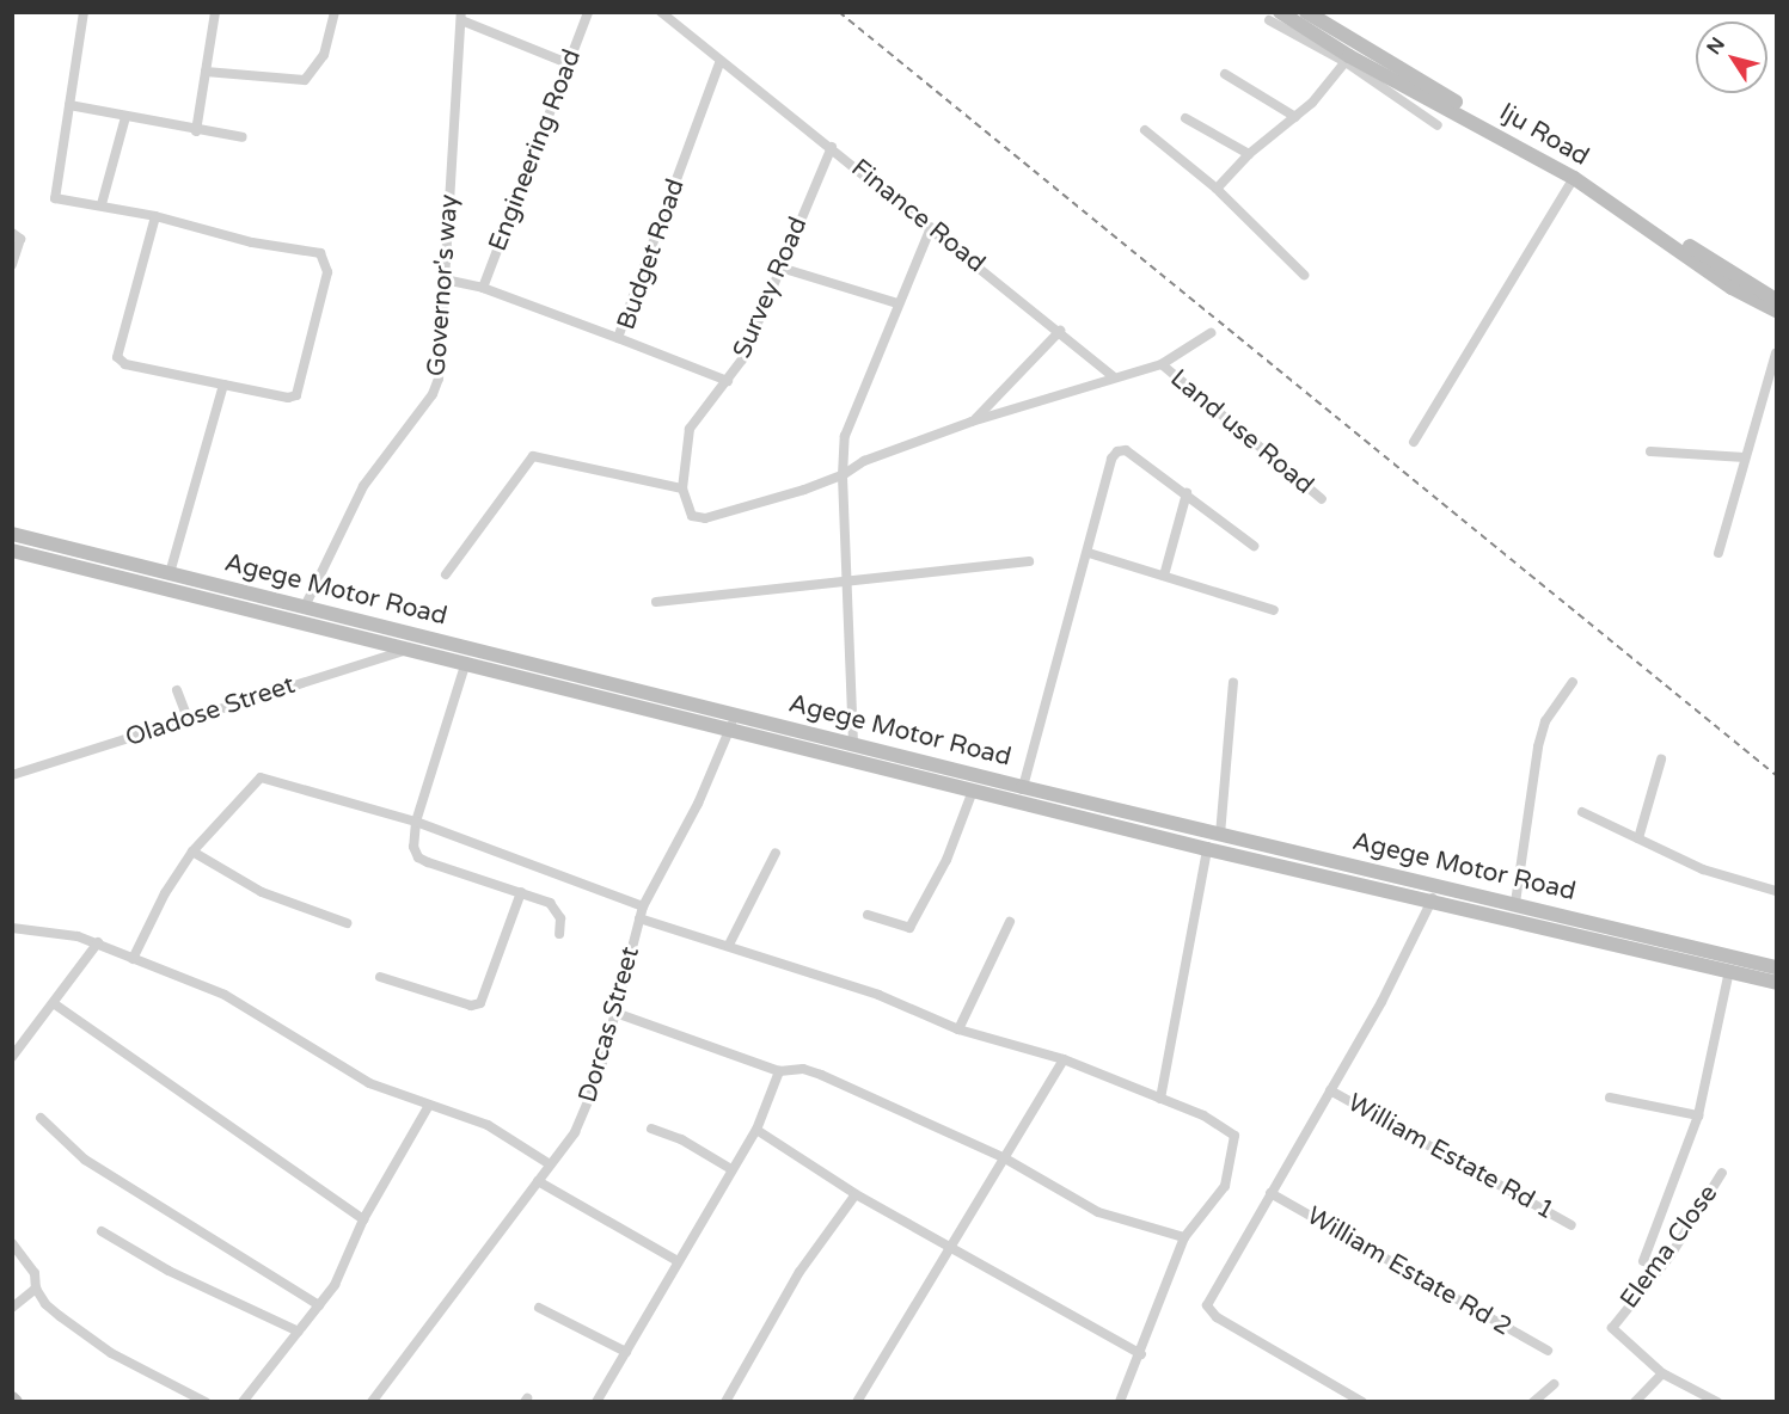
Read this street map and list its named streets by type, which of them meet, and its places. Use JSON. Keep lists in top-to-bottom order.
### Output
{
  "streets": {
    "main road": ["Iju Road", "Agege Motor Road"],
    "street": [
      "Engineering Road",
      "Finance Road",
      "Budget Road",
      "Governor's way",
      "Survey Road",
      "Land use Road",
      "Oladose Street",
      "Dorcas Street",
      "William Estate Rd 1",
      "Elema Close",
      "William Estate Rd 2"
    ]
  },
  "crossings": [
    ["Finance Road", "Budget Road"],
    ["Finance Road", "Survey Road"],
    ["Finance Road", "Land use Road"],
    ["Budget Road", "Survey Road"],
    ["Governor's way", "Agege Motor Road"],
    ["Agege Motor Road", "Oladose Street"],
    ["Agege Motor Road", "Dorcas Street"]
  ],
  "north": "top left"
}
